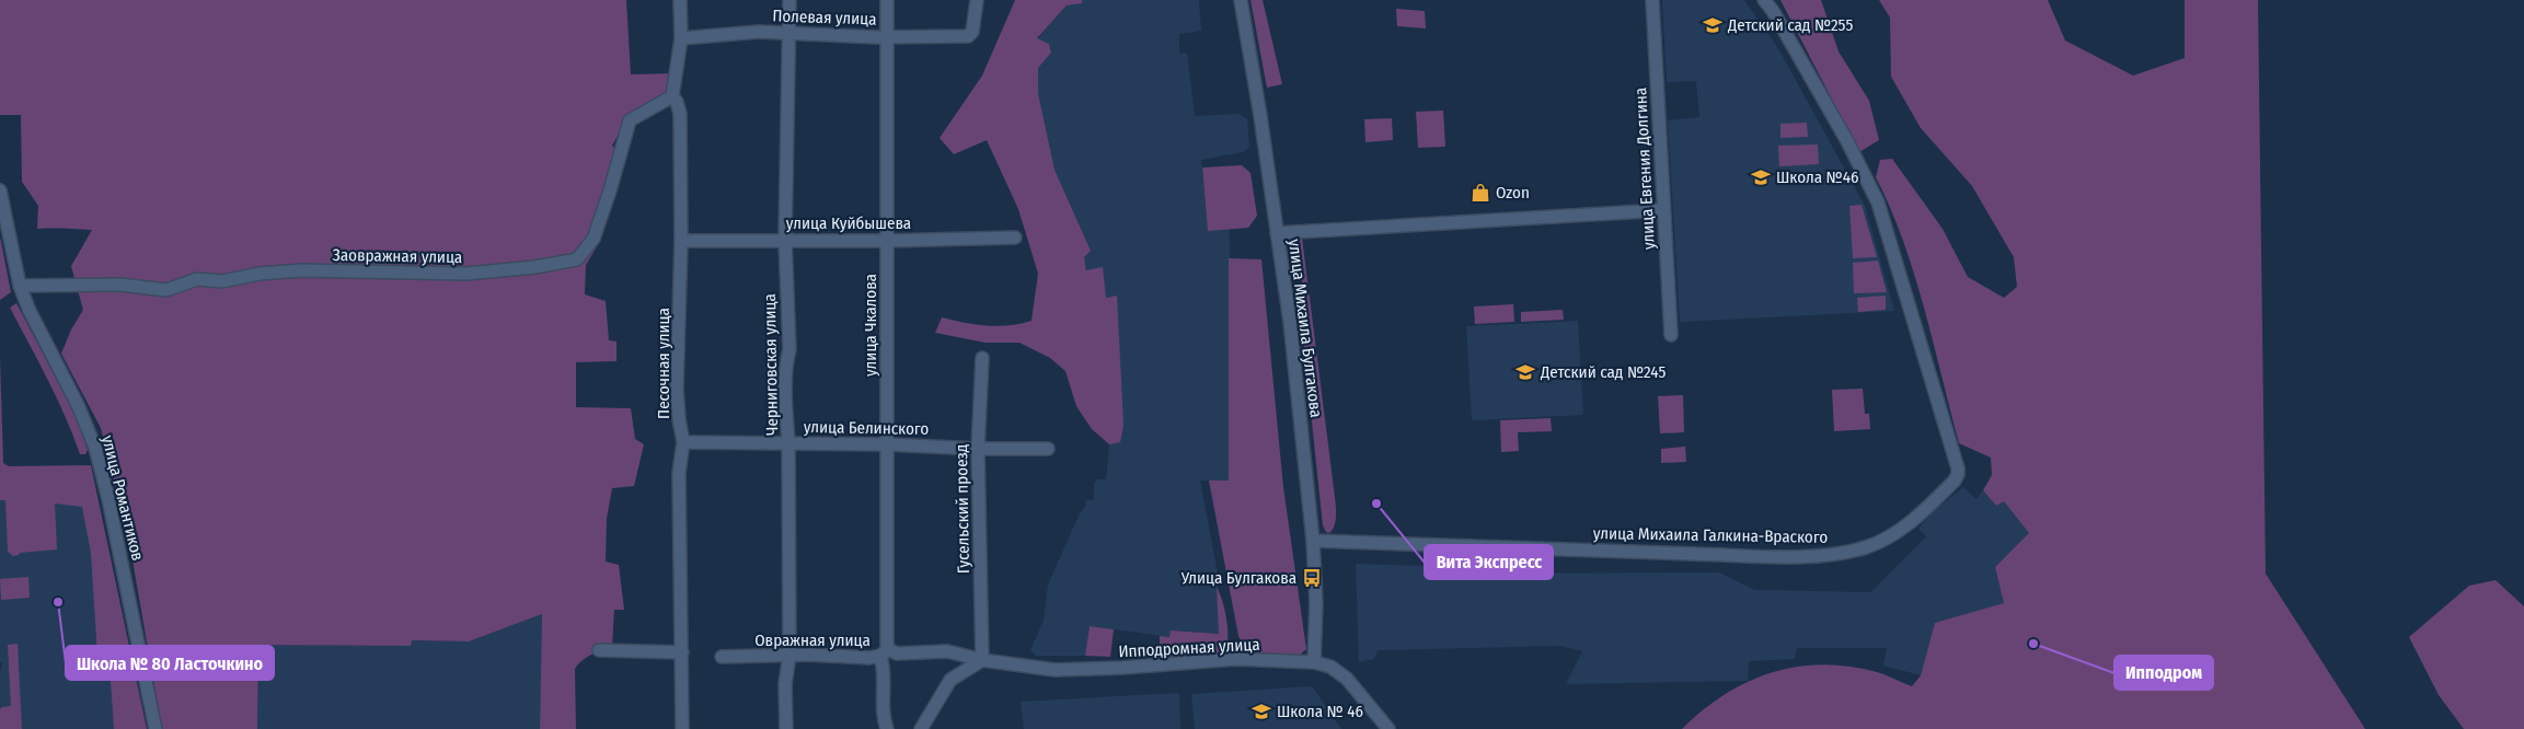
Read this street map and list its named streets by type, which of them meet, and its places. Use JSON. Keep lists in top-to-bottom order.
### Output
{
  "streets": {
    "street": [
      "Полевая улица",
      "улица Евгения Долгина",
      "улица Куйбышева",
      "Заовражная улица",
      "улица Чкалова",
      "улица Михаила Булгакова",
      "Песочная улица",
      "Черниговская улица",
      "улица Белинского",
      "улица Романтиков",
      "Гусельский проезд",
      "улица Михаила Галкина-Враского",
      "Овражная улица",
      "Ипподромная улица"
    ]
  },
  "crossings": [
    ["Полевая улица", "улица Чкалова"],
    ["Полевая улица", "Песочная улица"],
    ["Полевая улица", "Черниговская улица"],
    ["улица Куйбышева", "улица Чкалова"],
    ["улица Куйбышева", "Песочная улица"],
    ["улица Куйбышева", "Черниговская улица"],
    ["Заовражная улица", "Песочная улица"],
    ["Заовражная улица", "улица Романтиков"],
    ["улица Чкалова", "улица Белинского"],
    ["улица Чкалова", "Овражная улица"],
    ["улица Михаила Булгакова", "улица Михаила Галкина-Враского"],
    ["улица Михаила Булгакова", "Ипподромная улица"],
    ["Песочная улица", "улица Белинского"],
    ["Черниговская улица", "улица Белинского"],
    ["Черниговская улица", "Овражная улица"],
    ["улица Белинского", "Гусельский проезд"],
    ["Гусельский проезд", "Овражная улица"],
    ["Овражная улица", "Ипподромная улица"]
  ],
  "places": {
    "school or university": [
      "Детский сад №255",
      "Школа №46",
      "Детский сад №245",
      "Школа № 46"
    ],
    "shop": ["Ozon"],
    "other": ["Вита Экспресс", "Школа № 80 Ласточкино", "Ипподром"],
    "bus stop": ["Улица Булгакова"]
  }
}
